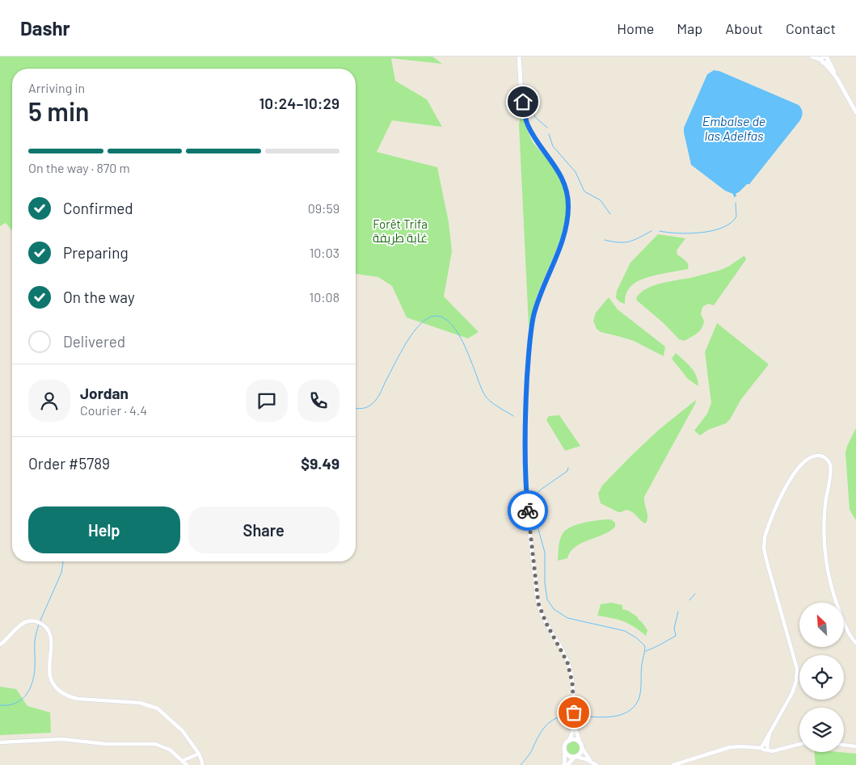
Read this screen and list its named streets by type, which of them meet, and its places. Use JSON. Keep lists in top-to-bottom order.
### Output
{
  "water": ["Embalse de las Adelfas"],
  "parks": ["Forêt Trifa غابة طريفة"],
  "north": "top left",
  "page": {
    "header": "Dashr",
    "nav": [
      "Home",
      "Map",
      "About",
      "Contact"
    ],
    "heading": ["5 min", "Arriving in", "10:24–10:29"],
    "panel": [
      "Jordan",
      "Courier · 4.4",
      "Order #5789",
      "$9.49"
    ],
    "bar": "On the way · 870 m",
    "list": [
      ["Confirmed", "09:59"],
      ["Preparing", "10:03"],
      ["On the way", "10:08"],
      "Delivered"
    ],
    "buttons": ["Help", "Share"]
  }
}
